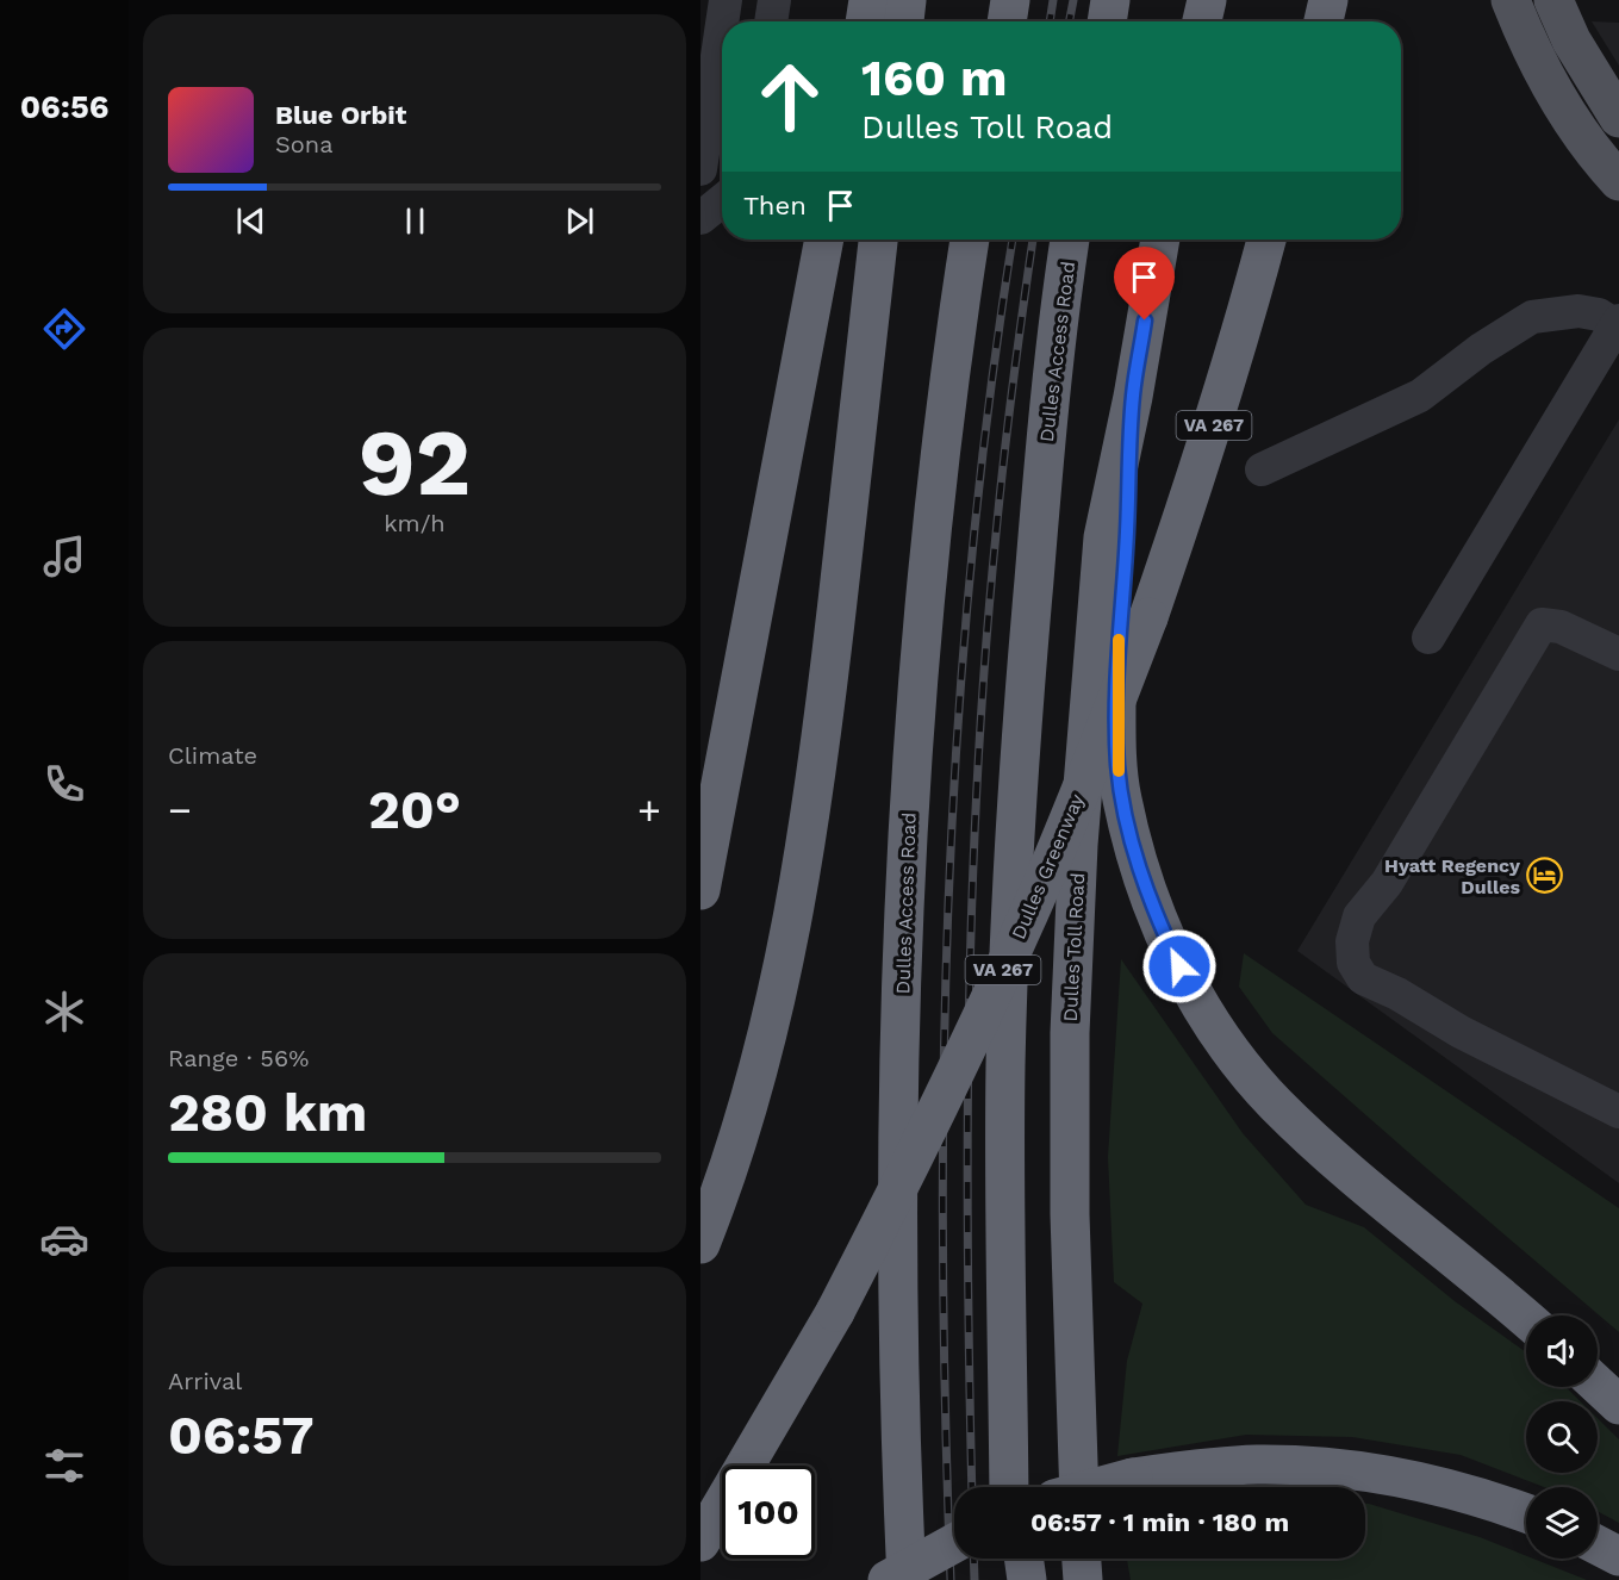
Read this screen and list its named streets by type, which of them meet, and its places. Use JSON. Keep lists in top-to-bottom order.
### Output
{
  "streets": {
    "highway": [
      "Dulles Access Road",
      "VA 267",
      "Dulles Greenway",
      "Dulles Toll Road"
    ]
  },
  "places": {
    "hotel": ["Hyatt Regency Dulles"]
  },
  "page": {
    "tabs": "06:56",
    "turn": ["160 m", "Dulles Toll Road"],
    "song": ["Blue Orbit", "Sona"],
    "then": "Then",
    "tile": [
      ["92", "km/h"],
      "Climate",
      ["Range · 56%", "280 km"],
      ["Arrival", "06:57"]
    ],
    "heat": ["−", "20°", "+"],
    "limit": "100",
    "trip": "06:57 · 1 min · 180 m"
  }
}
